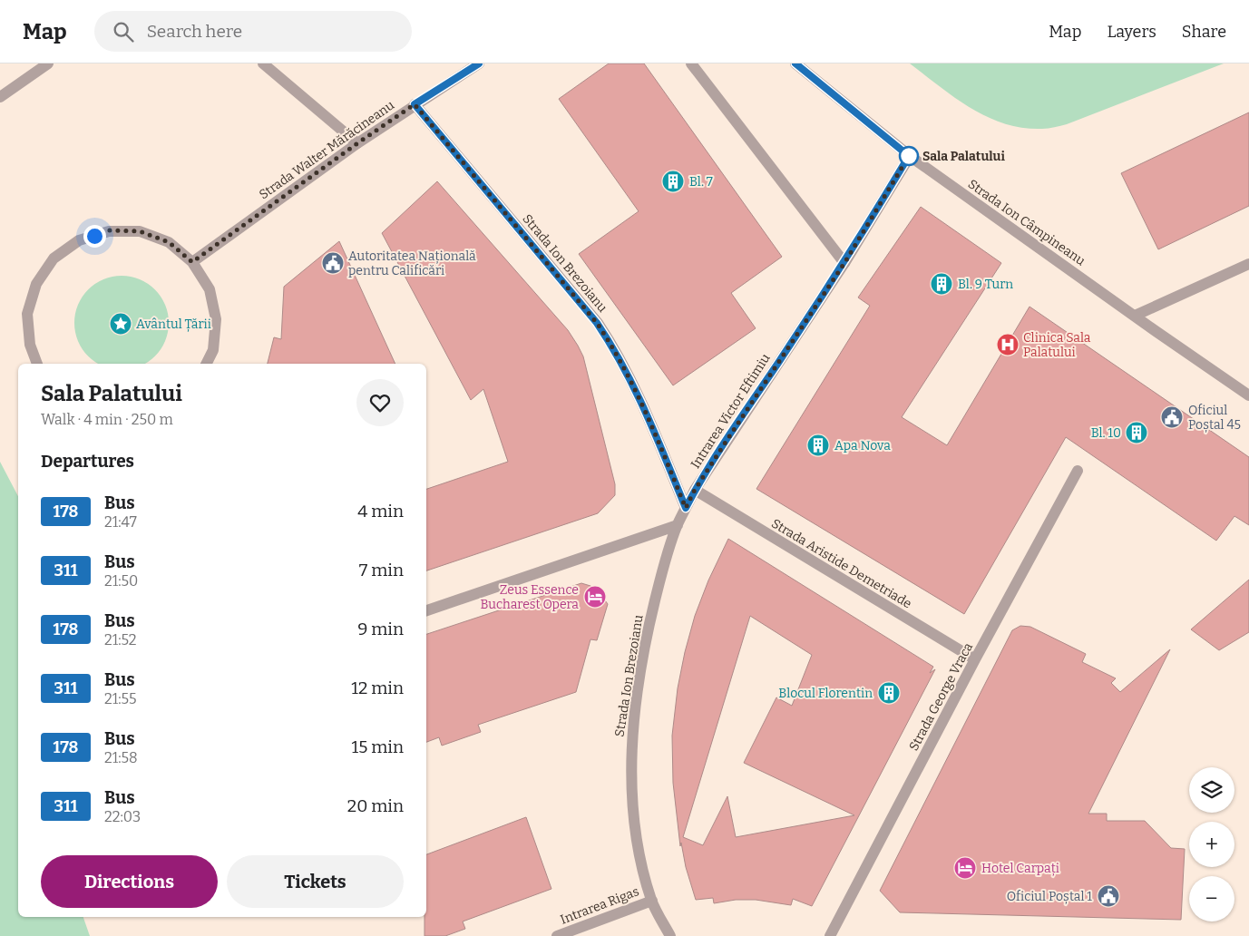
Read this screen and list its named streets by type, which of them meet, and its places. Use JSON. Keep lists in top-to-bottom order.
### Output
{
  "streets": {
    "street": [
      "Strada Walter Mărăcineanu",
      "Strada Ion Câmpineanu",
      "Strada Ion Brezoianu",
      "Intrarea Victor Eftimiu",
      "Strada Aristide Demetriade",
      "Strada George Vraca",
      "Intrarea Rigas"
    ]
  },
  "crossings": [
    ["Strada Walter Mărăcineanu", "Strada Ion Brezoianu"],
    ["Strada Ion Câmpineanu", "Intrarea Victor Eftimiu"],
    ["Strada Ion Brezoianu", "Intrarea Victor Eftimiu"],
    ["Strada Ion Brezoianu", "Intrarea Rigas"],
    ["Intrarea Victor Eftimiu", "Strada Aristide Demetriade"],
    ["Strada Aristide Demetriade", "Strada George Vraca"]
  ],
  "places": {
    "other": ["Sala Palatului"],
    "building": [
      "Bl. 7",
      "Bl. 9 Turn",
      "Bl. 10",
      "Apa Nova",
      "Blocul Florentin"
    ],
    "public building": ["Autoritatea Națională pentru Calificări", "Oficiul Poștal 45", "Oficiul Poștal 1"],
    "place": ["Avântul Țării"],
    "hospital": ["Clinica Sala Palatului"],
    "hotel": ["Zeus Essence Bucharest Opera", "Hotel Carpați"]
  },
  "lines": ["bus line 178"],
  "page": {
    "header": "Map",
    "search": "Search here",
    "nav": ["Map", "Layers", "Share"],
    "heading": [
      ["Sala Palatului", "Walk · 4 min · 250 m"],
      "Departures"
    ],
    "list": [
      {
        "mark": "178",
        "name": "Bus",
        "note": "21:47",
        "value": "4 min"
      },
      {
        "mark": "311",
        "name": "Bus",
        "note": "21:50",
        "value": "7 min"
      },
      {
        "mark": "178",
        "name": "Bus",
        "note": "21:52",
        "value": "9 min"
      },
      {
        "mark": "311",
        "name": "Bus",
        "note": "21:55",
        "value": "12 min"
      },
      {
        "mark": "178",
        "name": "Bus",
        "note": "21:58",
        "value": "15 min"
      },
      {
        "mark": "311",
        "name": "Bus",
        "note": "22:03",
        "value": "20 min"
      }
    ],
    "map_buttons": ["+", "−"],
    "buttons": ["Directions", "Tickets"]
  }
}
